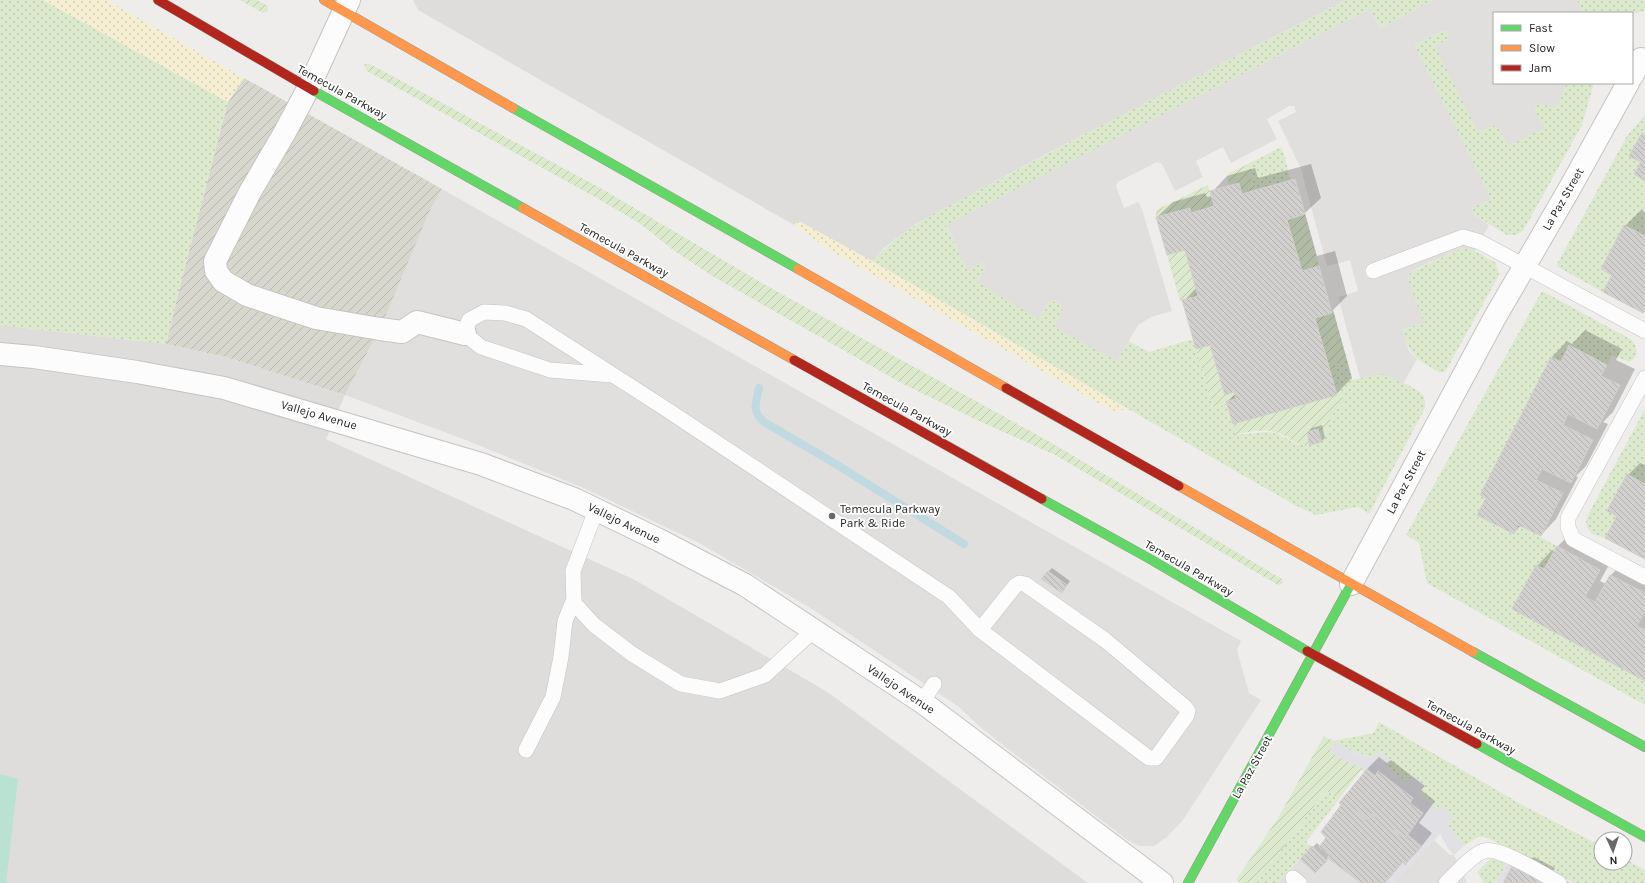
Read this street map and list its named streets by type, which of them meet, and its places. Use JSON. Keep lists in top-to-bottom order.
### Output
{
  "streets": {
    "main road": ["Temecula Parkway", "La Paz Street"],
    "street": ["Vallejo Avenue"]
  },
  "crossings": [
    ["Temecula Parkway", "La Paz Street"]
  ],
  "places": ["Temecula Parkway Park & Ride"],
  "legend": ["Fast", "Slow", "Jam"],
  "north": "bottom"
}
